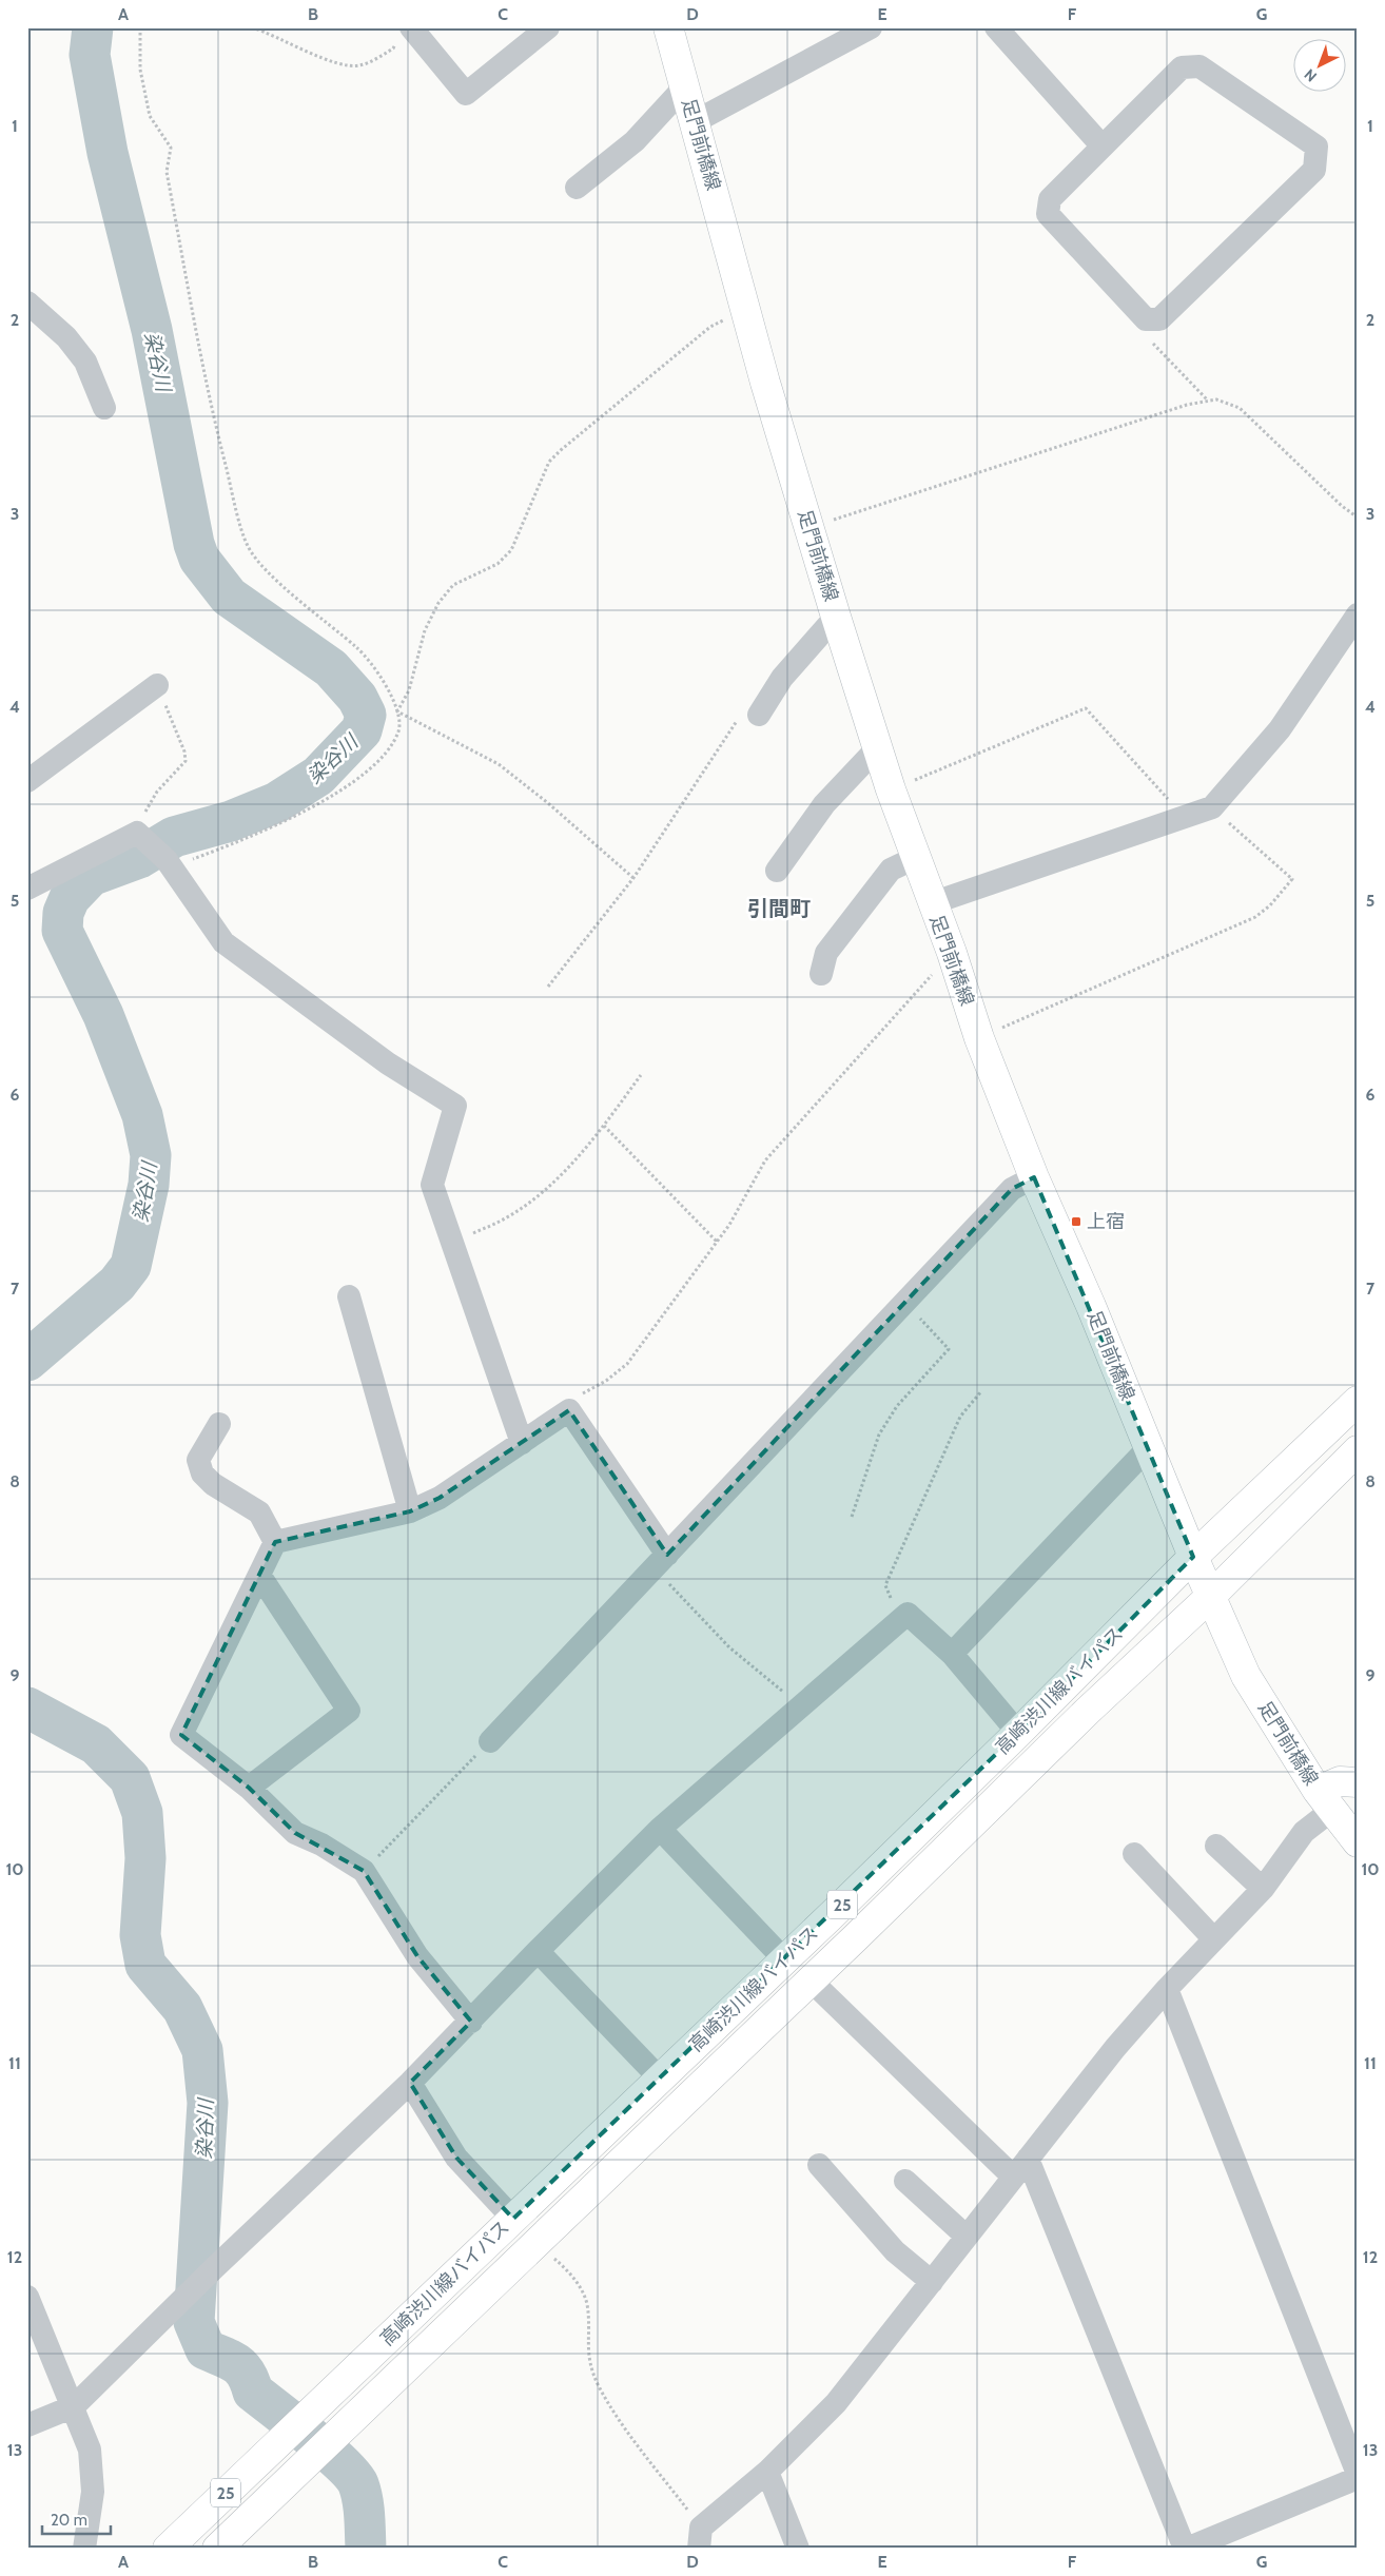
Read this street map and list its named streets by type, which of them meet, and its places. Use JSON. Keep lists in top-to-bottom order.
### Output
{
  "streets": {
    "main road": ["足門前橋線", "高崎渋川線バイパス", "25"]
  },
  "crossings": [
    ["足門前橋線", "高崎渋川線バイパス"]
  ],
  "districts": ["引間町"],
  "water": ["染谷川"],
  "places": {
    "transit": ["上宿"]
  },
  "scale_bar": "20 m",
  "north": "bottom left",
  "grid": {
    "columns": [
      "A",
      "B",
      "C",
      "D",
      "E",
      "F",
      "G"
    ],
    "rows": [
      "1",
      "2",
      "3",
      "4",
      "5",
      "6",
      "7",
      "8",
      "9",
      "10",
      "11",
      "12",
      "13"
    ]
  }
}
